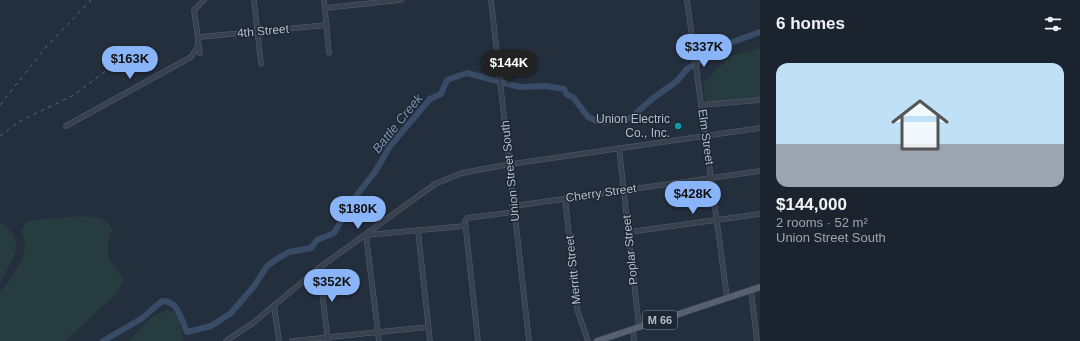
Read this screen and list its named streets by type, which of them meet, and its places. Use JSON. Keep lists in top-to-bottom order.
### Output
{
  "streets": {
    "main road": ["M 66"],
    "street": [
      "4th Street",
      "Elm Street",
      "Union Street South",
      "Cherry Street",
      "Poplar Street",
      "Merritt Street"
    ]
  },
  "crossings": [
    ["Elm Street", "Cherry Street"],
    ["Elm Street", "M 66"],
    ["Union Street South", "Cherry Street"],
    ["Cherry Street", "Poplar Street"],
    ["Cherry Street", "Merritt Street"],
    ["Poplar Street", "M 66"]
  ],
  "water": ["Battle Creek"],
  "places": ["Union Electric Co., Inc."],
  "page": {
    "heading": "6 homes",
    "price": [
      "$337K",
      "$163K",
      "$144K",
      "$428K",
      "$180K",
      "$352K"
    ],
    "list": [
      {
        "name": "$144,000",
        "note": "2 rooms · 52 m² · Union Street South"
      }
    ]
  }
}
